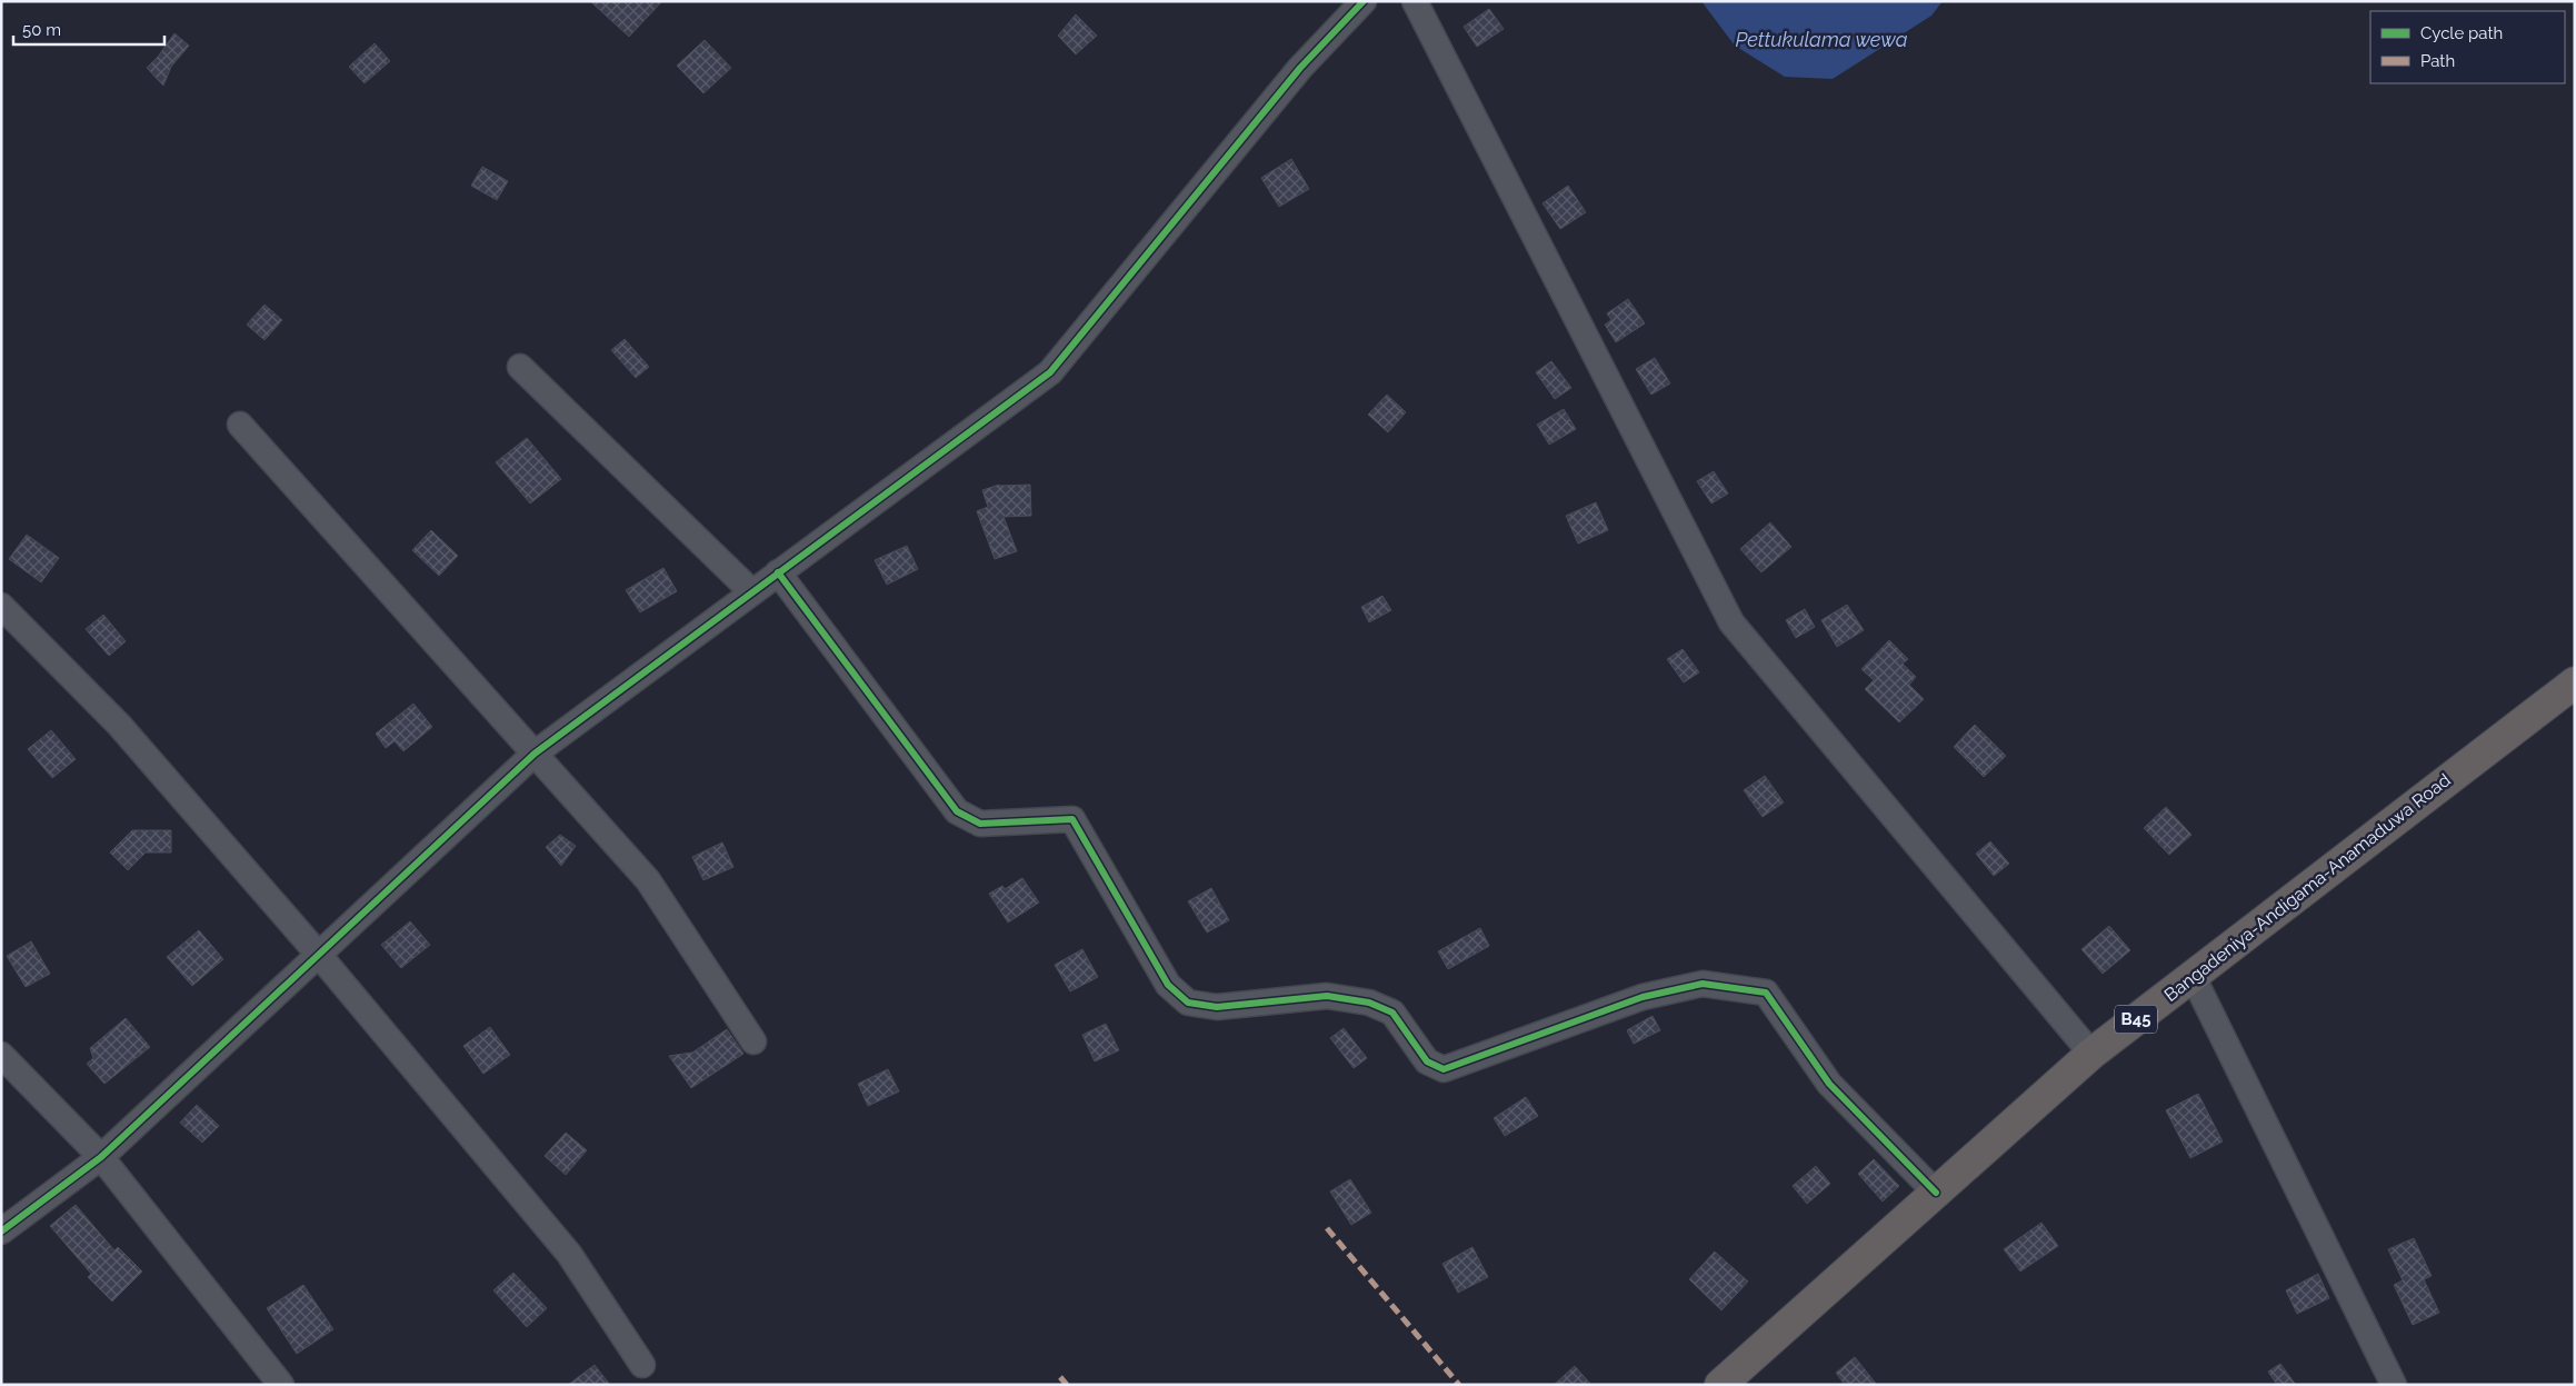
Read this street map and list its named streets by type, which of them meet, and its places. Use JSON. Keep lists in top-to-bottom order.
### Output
{
  "streets": {
    "main road": ["Bangadeniya-Andigama-Anamaduwa Road", "B45"]
  },
  "water": ["Pettukulama wewa"],
  "legend": ["Cycle path", "Path"],
  "scale_bar": "50 m"
}
